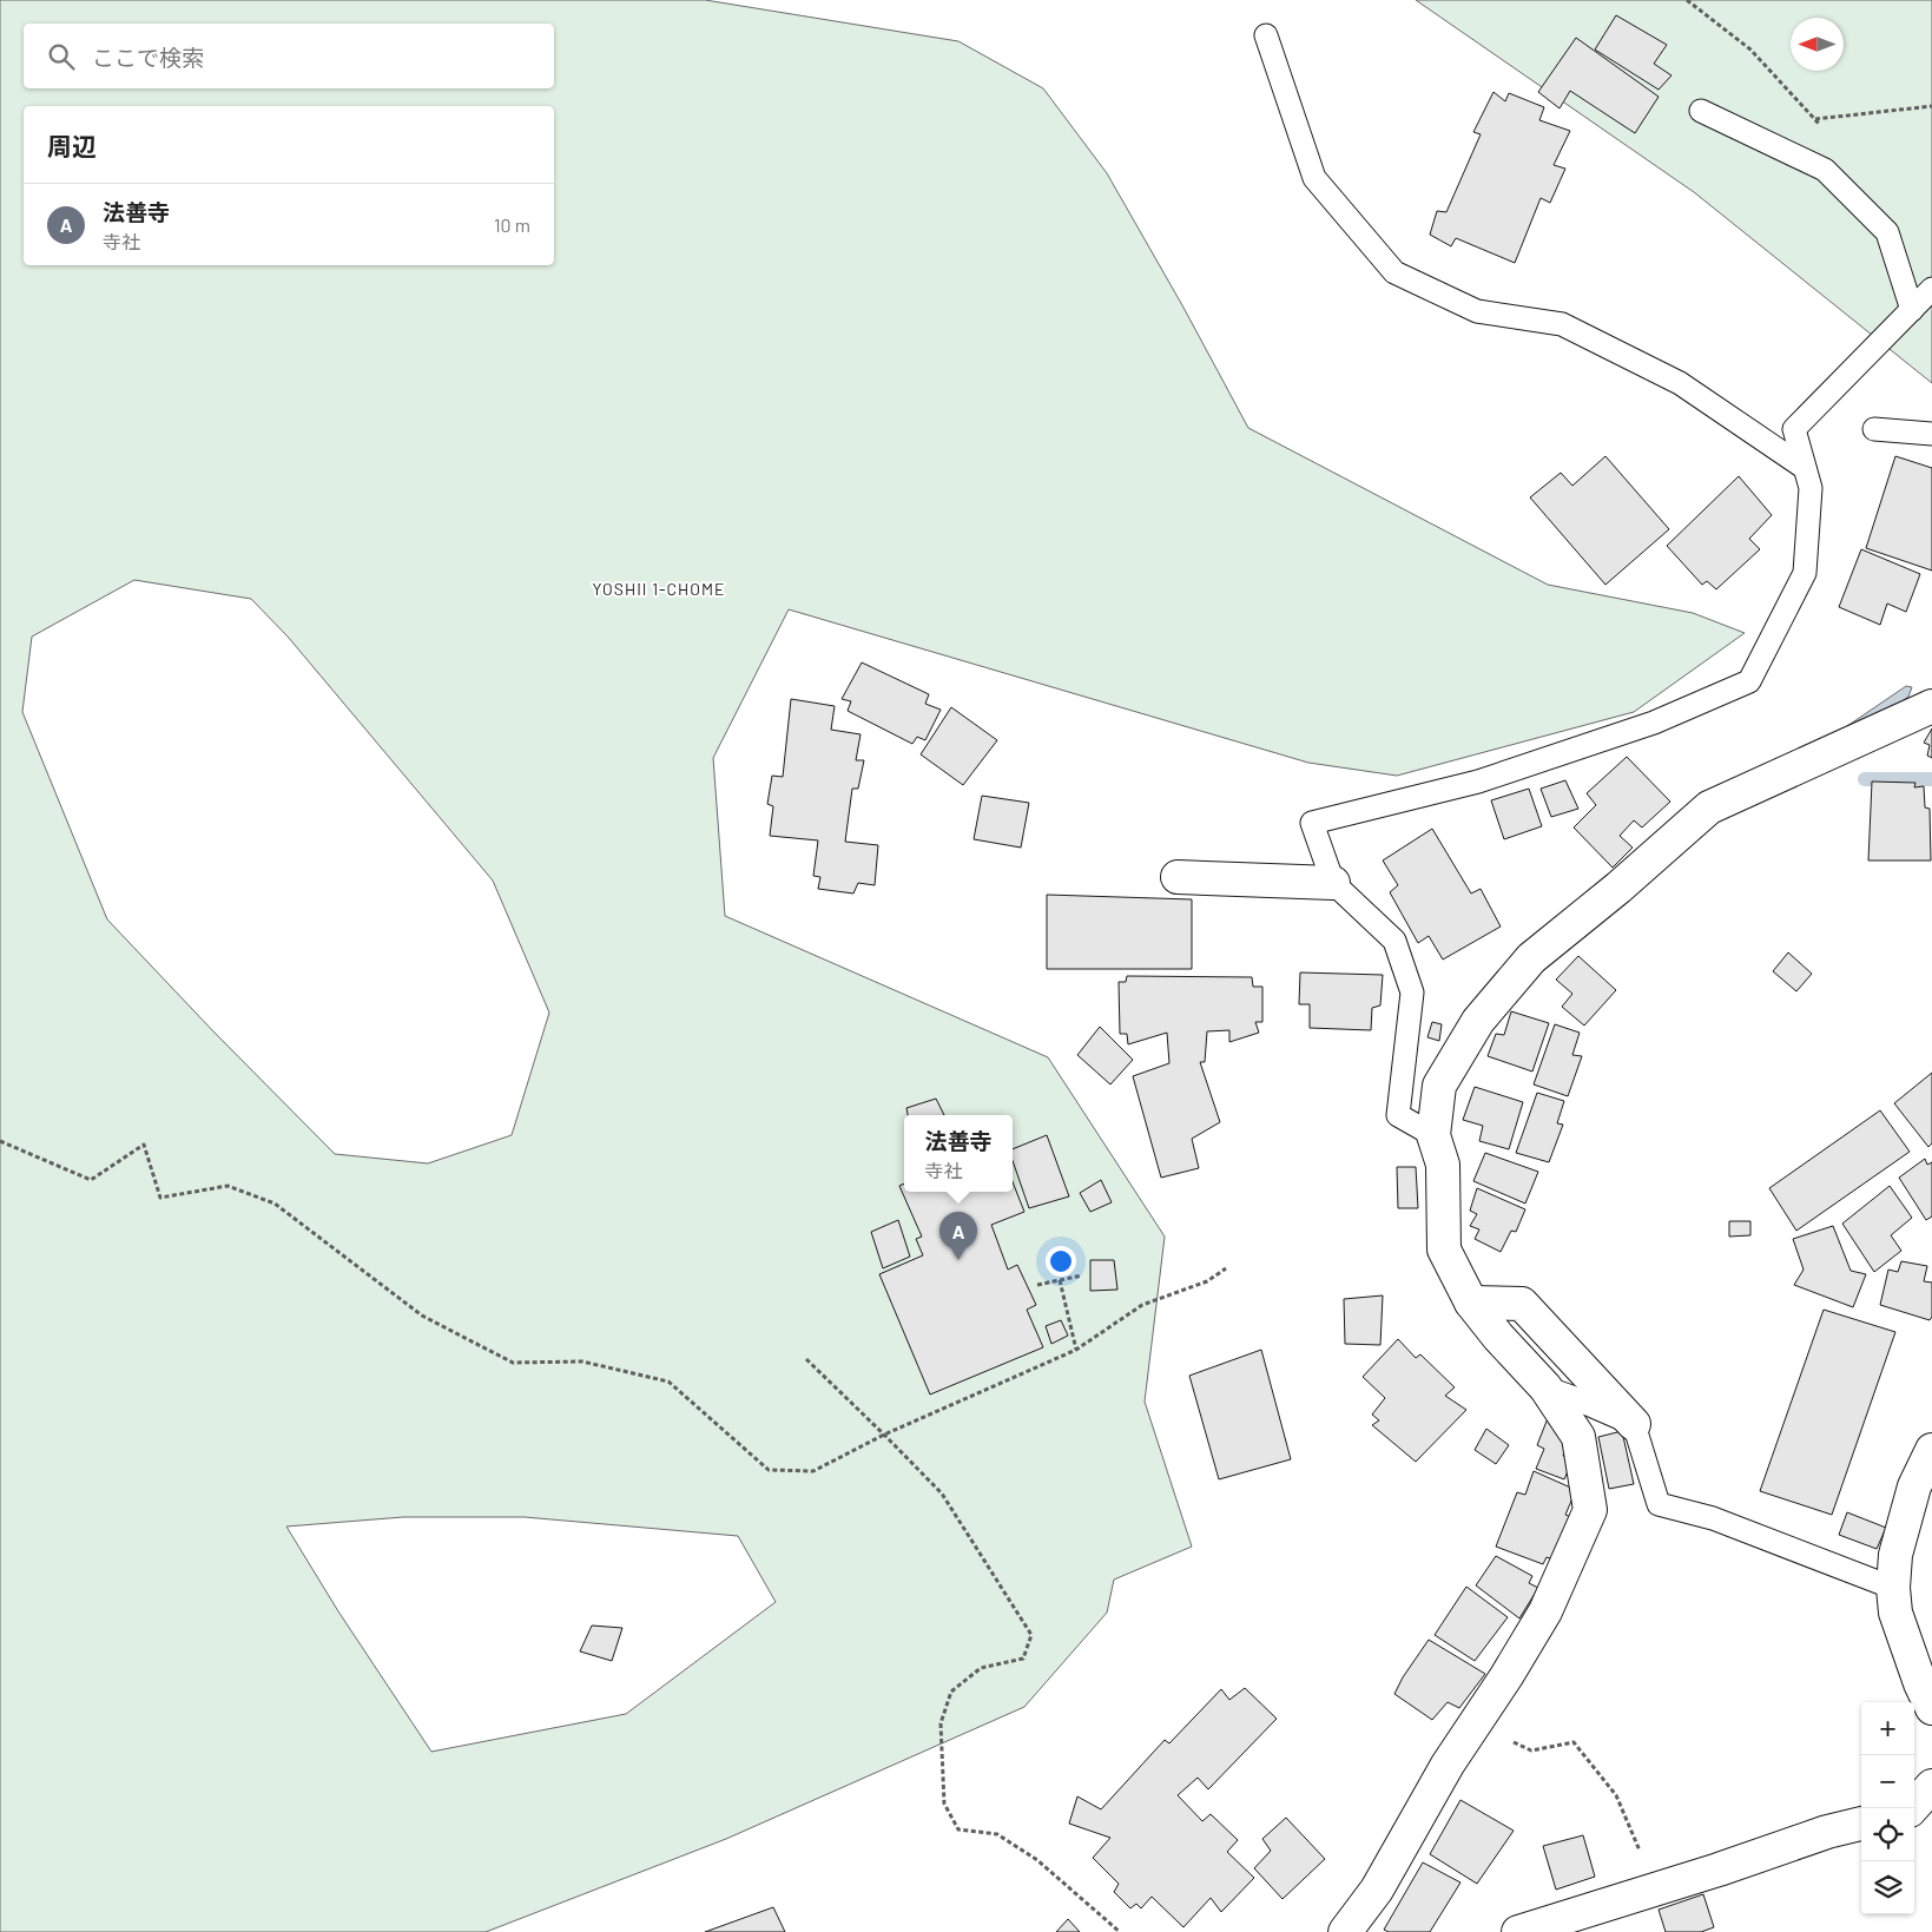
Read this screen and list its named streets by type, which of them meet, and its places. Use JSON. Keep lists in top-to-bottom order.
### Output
{
  "districts": ["YOSHII 1-CHOME"],
  "north": "left",
  "page": {
    "search": "ここで検索",
    "heading": "周辺",
    "list": [
      {
        "mark": "A",
        "name": "法善寺",
        "note": "寺社",
        "value": "10 m"
      }
    ],
    "popup": ["法善寺", "寺社"],
    "pins": "A",
    "map_buttons": ["+", "−"]
  }
}
